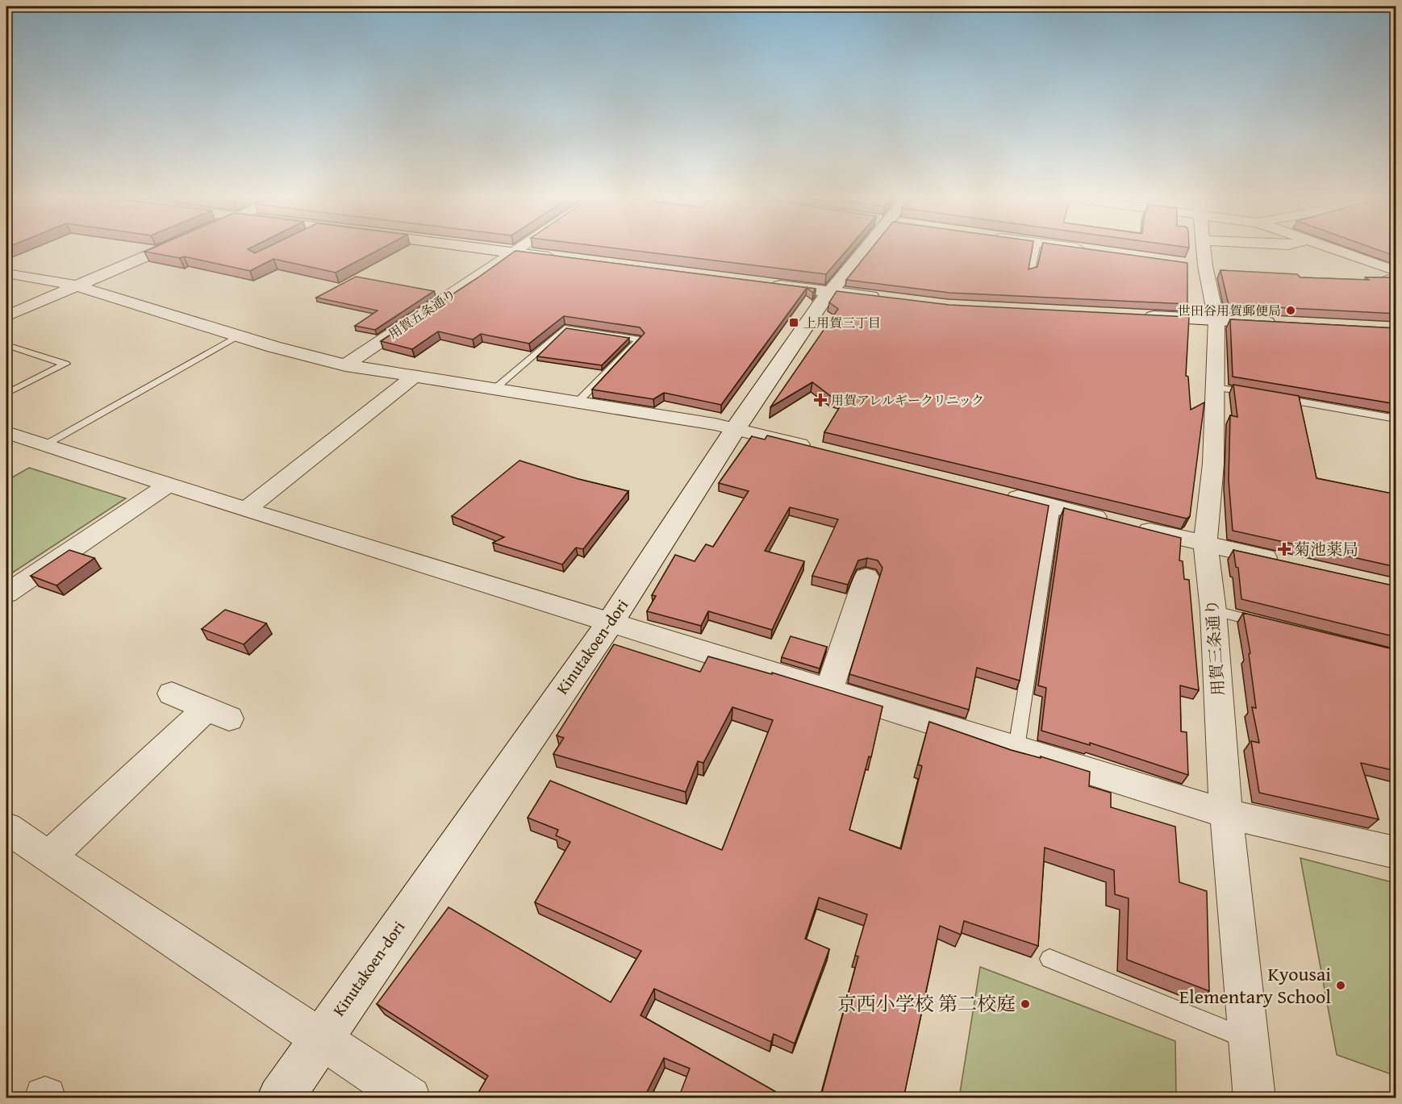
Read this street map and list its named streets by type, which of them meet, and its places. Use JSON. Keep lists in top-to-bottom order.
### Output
{
  "streets": {
    "street": ["用賀五条通り", "Kinutakoen-dori", "用賀三条通り"]
  },
  "places": {
    "other": ["世田谷用賀郵便局", "Kyousai Elementary School", "京西小学校 第二校庭"],
    "transit": ["上用賀三丁目"],
    "health": ["用賀アレルギークリニック", "菊池薬局"]
  }
}
